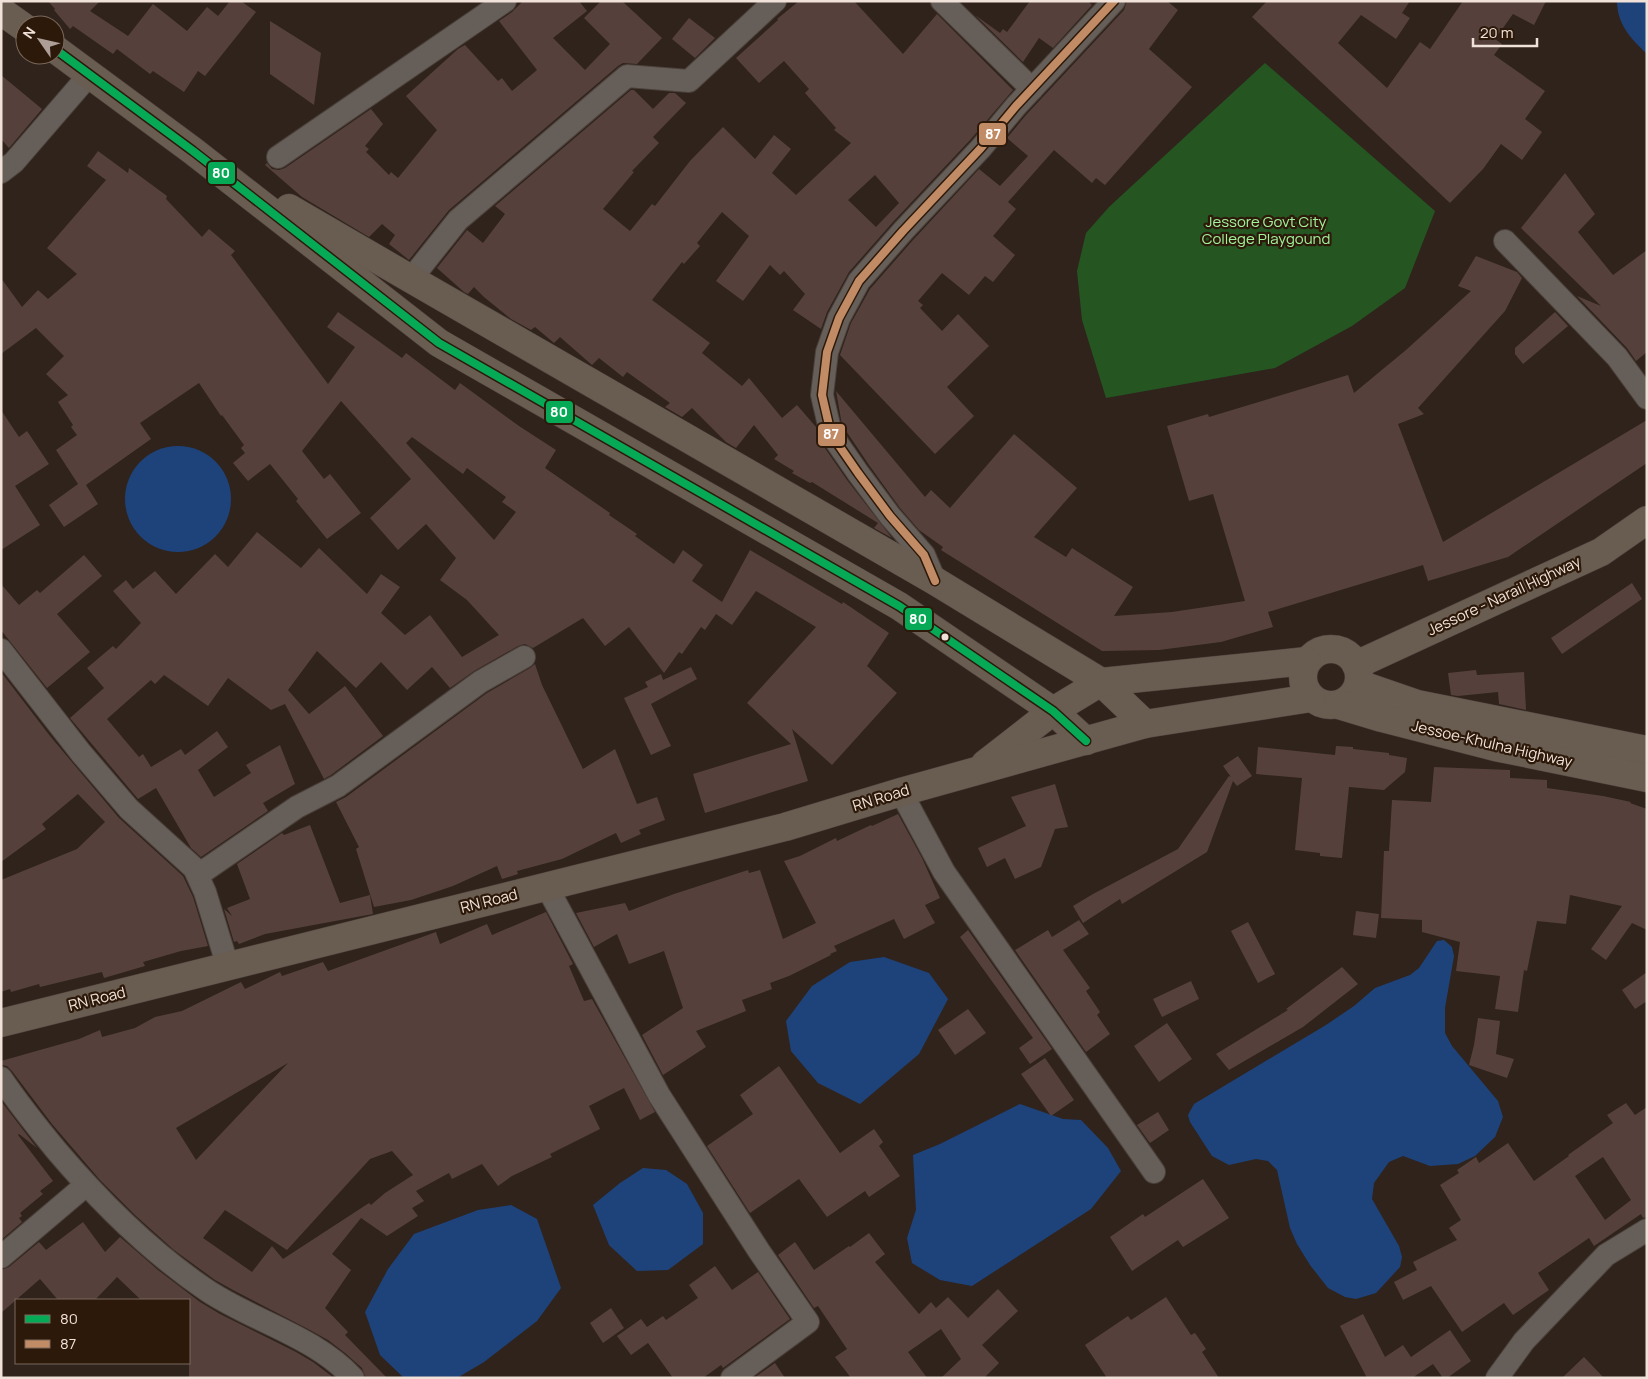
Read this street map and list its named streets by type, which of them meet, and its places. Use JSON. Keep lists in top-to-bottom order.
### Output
{
  "streets": {
    "highway": ["Jessore - Narail Highway", "Jessoe-Khulna Highway", "RN Road"]
  },
  "crossings": [
    ["Jessore - Narail Highway", "Jessoe-Khulna Highway"]
  ],
  "parks": ["Jessore Govt City College Playgound"],
  "lines": ["transit line 87", "transit line 80"],
  "legend": ["80", "87"],
  "scale_bar": "20 m",
  "north": "top left"
}
